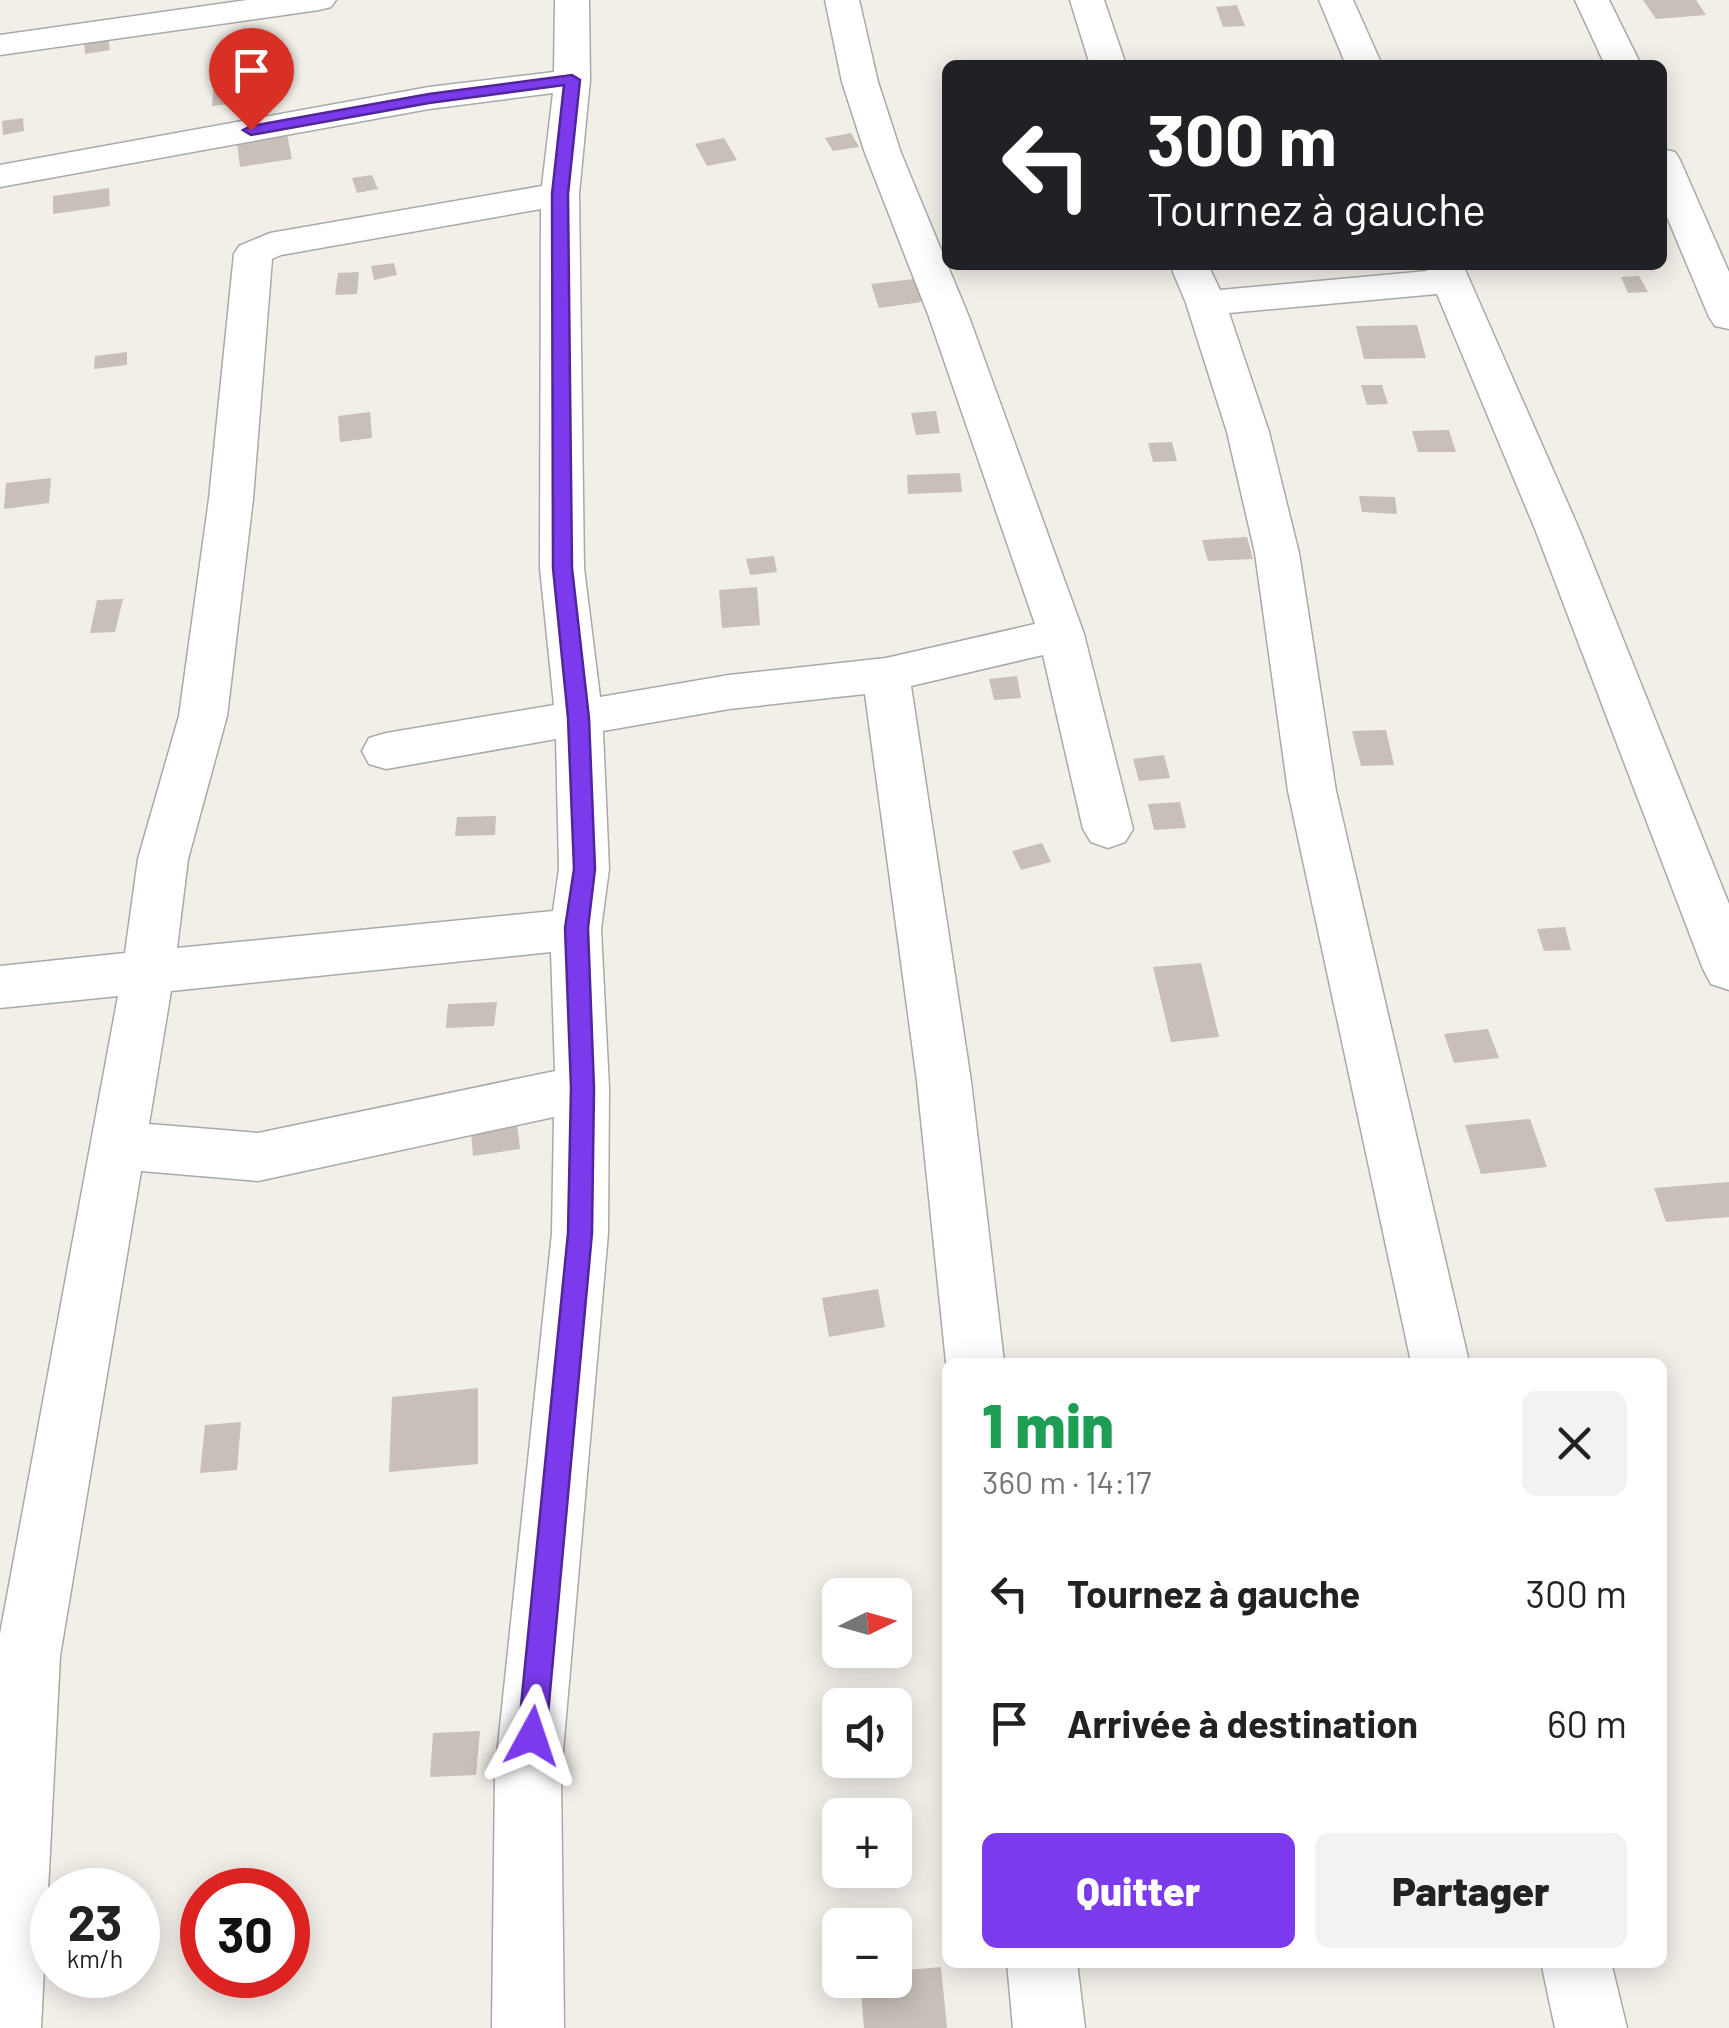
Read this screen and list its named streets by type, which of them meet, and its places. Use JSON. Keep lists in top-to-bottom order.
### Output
{
  "north": "right",
  "page": {
    "turn": ["300 m", "Tournez à gauche"],
    "heading": ["1 min", "360 m · 14:17"],
    "list": [
      {
        "name": "Tournez à gauche",
        "value": "300 m"
      },
      {
        "name": "Arrivée à destination",
        "value": "60 m"
      }
    ],
    "map_buttons": ["+", "−"],
    "buttons": ["Quitter", "Partager"],
    "speed": "23 km/h",
    "limit": "30"
  }
}
